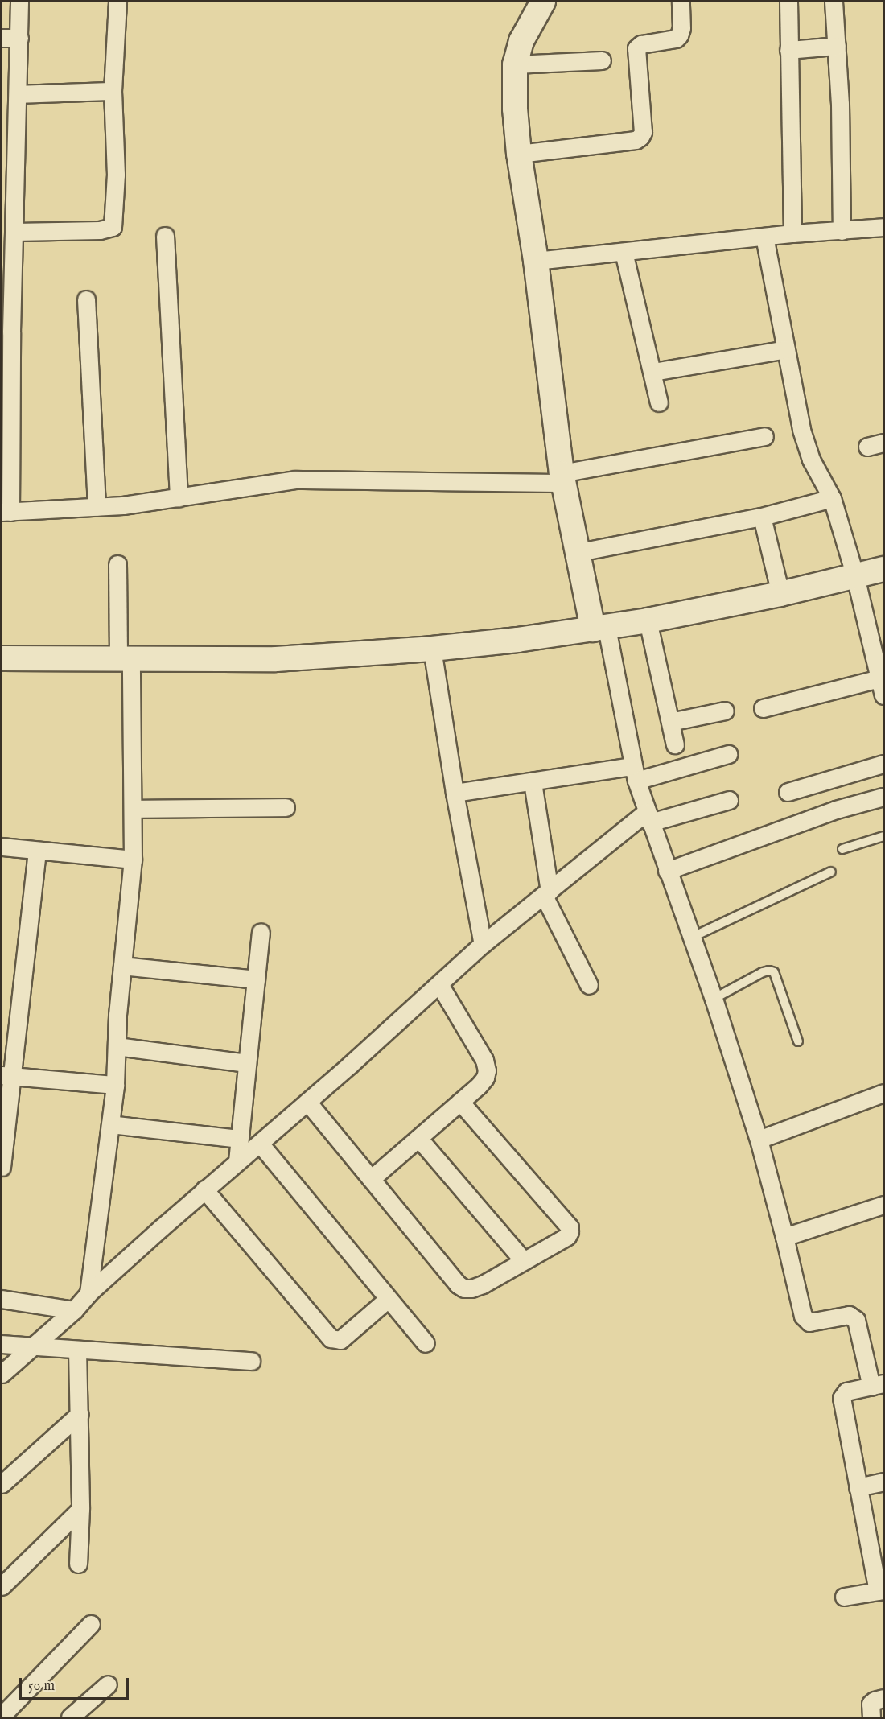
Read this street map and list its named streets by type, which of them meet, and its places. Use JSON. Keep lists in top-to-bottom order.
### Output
{
  "scale_bar": "50 m"
}
